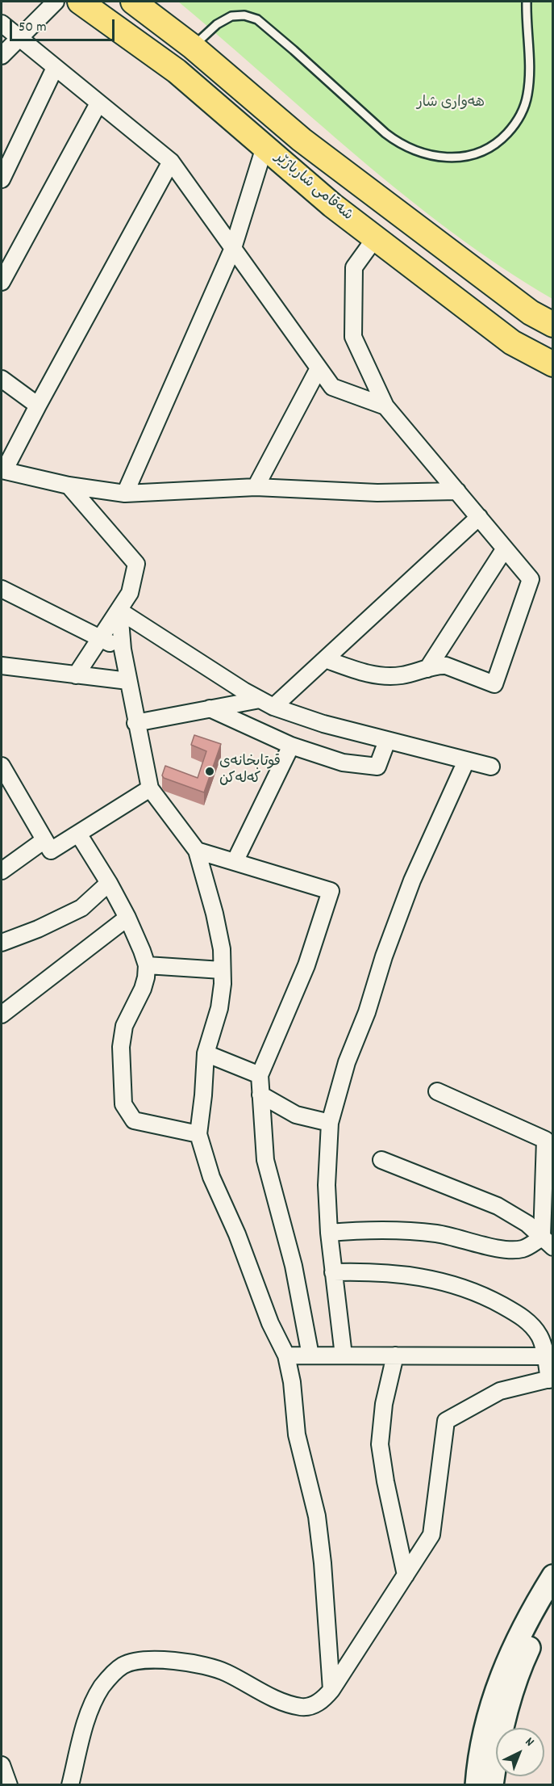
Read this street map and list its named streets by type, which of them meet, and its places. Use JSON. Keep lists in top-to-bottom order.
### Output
{
  "streets": {
    "main road": ["شەقامی شارباژێر"]
  },
  "parks": ["هەواری شار"],
  "places": ["قوتابخانەی کەلەکن"],
  "scale_bar": "50 m",
  "north": "top right"
}
